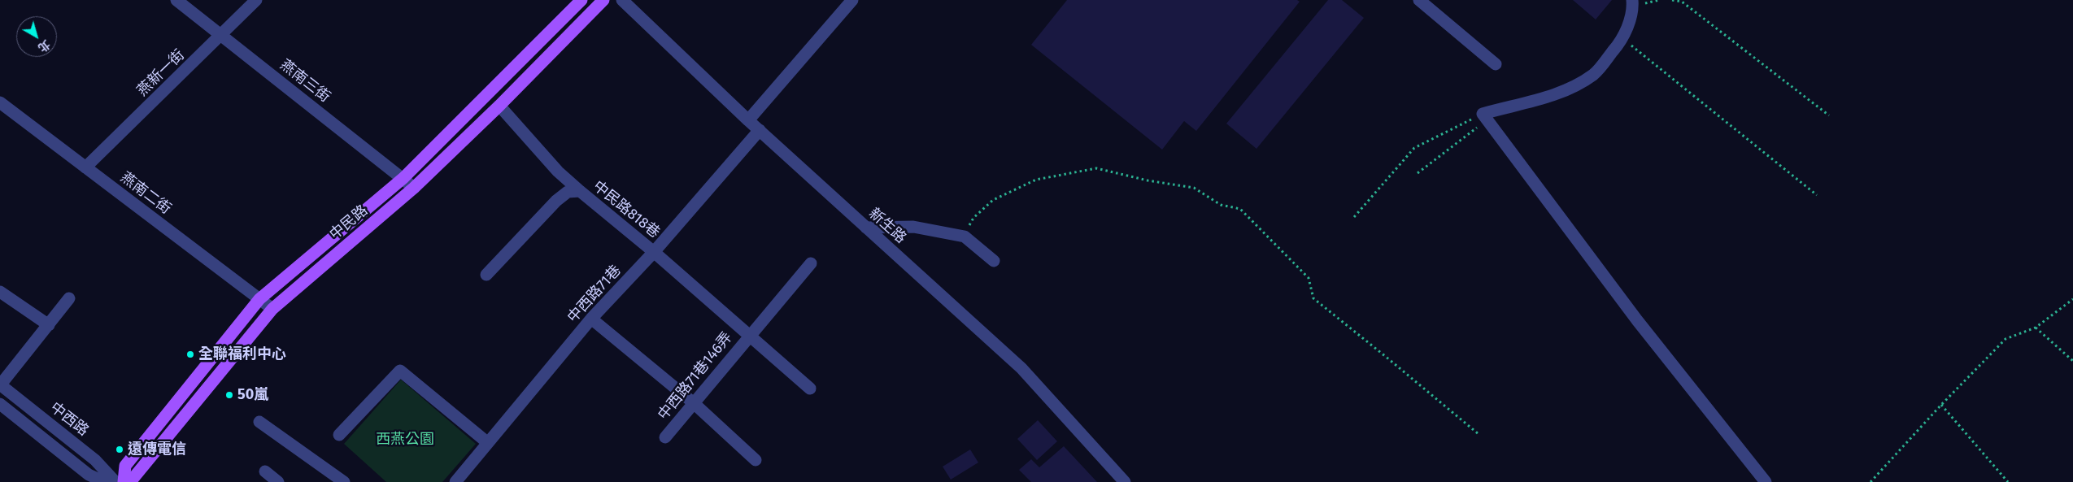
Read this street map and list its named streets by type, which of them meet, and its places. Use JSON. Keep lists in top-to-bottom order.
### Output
{
  "streets": {
    "main road": ["中民路"],
    "street": [
      "燕新一街",
      "燕南三街",
      "燕南二街",
      "中民路818巷",
      "新生路",
      "中西路71巷",
      "中西路71巷146弄",
      "中西路"
    ]
  },
  "crossings": [
    ["燕新一街", "燕南三街"],
    ["燕新一街", "燕南二街"],
    ["燕南三街", "中民路"],
    ["燕南二街", "中民路"],
    ["中民路818巷", "中民路"],
    ["中民路818巷", "中西路71巷"],
    ["中民路818巷", "中西路71巷146弄"],
    ["新生路", "中西路71巷"],
    ["中西路71巷", "中西路71巷146弄"]
  ],
  "parks": ["西燕公園"],
  "places": ["全聯福利中心", "50嵐", "遠傳電信"],
  "north": "bottom right"
}
